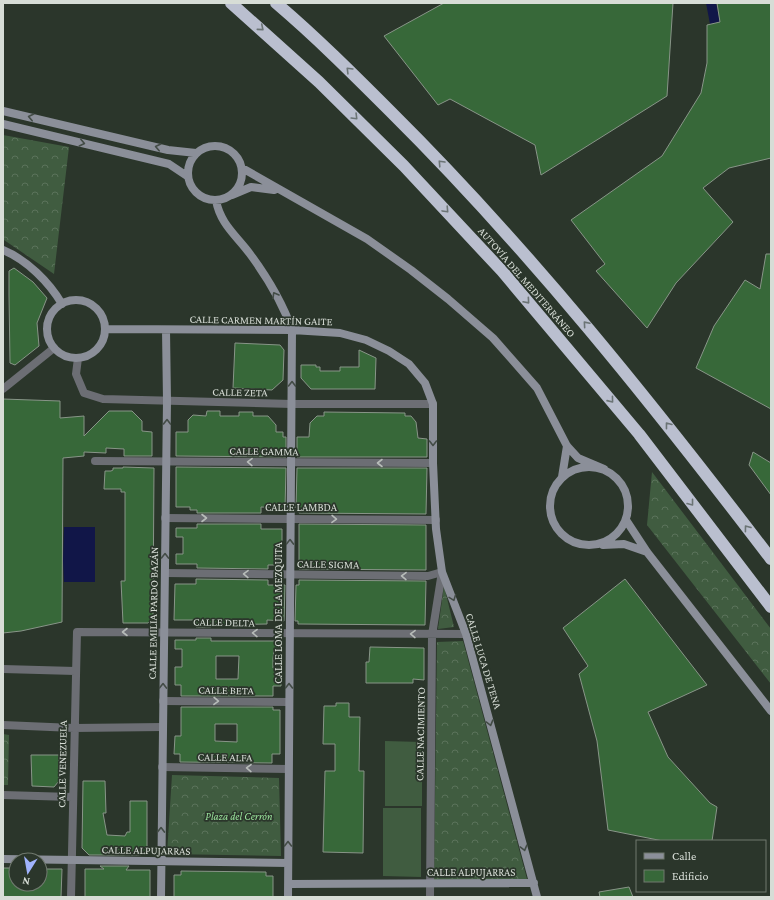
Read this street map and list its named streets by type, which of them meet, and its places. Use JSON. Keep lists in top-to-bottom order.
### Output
{
  "streets": {
    "highway": ["AUTOVÍA DEL MEDITERRÁNEO"],
    "street": [
      "CALLE CARMEN MARTÍN GAITE",
      "CALLE ZETA",
      "CALLE GAMMA",
      "CALLE LAMBDA",
      "CALLE SIGMA",
      "CALLE EMILIA PARDO BAZÁN",
      "CALLE LOMA DE LA MEZQUITA",
      "CALLE DELTA",
      "CALLE LUCA DE TENA",
      "CALLE BETA",
      "CALLE NACIMIENTO",
      "CALLE ALFA",
      "CALLE VENEZUELA",
      "CALLE ALPUJARRAS"
    ]
  },
  "crossings": [
    ["CALLE CARMEN MARTÍN GAITE", "CALLE ZETA"],
    ["CALLE CARMEN MARTÍN GAITE", "CALLE EMILIA PARDO BAZÁN"],
    ["CALLE CARMEN MARTÍN GAITE", "CALLE LOMA DE LA MEZQUITA"],
    ["CALLE CARMEN MARTÍN GAITE", "CALLE LUCA DE TENA"],
    ["CALLE ZETA", "CALLE EMILIA PARDO BAZÁN"],
    ["CALLE ZETA", "CALLE LOMA DE LA MEZQUITA"],
    ["CALLE ZETA", "CALLE LUCA DE TENA"],
    ["CALLE GAMMA", "CALLE EMILIA PARDO BAZÁN"],
    ["CALLE GAMMA", "CALLE LOMA DE LA MEZQUITA"],
    ["CALLE GAMMA", "CALLE LUCA DE TENA"],
    ["CALLE LAMBDA", "CALLE EMILIA PARDO BAZÁN"],
    ["CALLE LAMBDA", "CALLE LOMA DE LA MEZQUITA"],
    ["CALLE LAMBDA", "CALLE LUCA DE TENA"],
    ["CALLE SIGMA", "CALLE EMILIA PARDO BAZÁN"],
    ["CALLE SIGMA", "CALLE LOMA DE LA MEZQUITA"],
    ["CALLE SIGMA", "CALLE LUCA DE TENA"],
    ["CALLE SIGMA", "CALLE NACIMIENTO"],
    ["CALLE EMILIA PARDO BAZÁN", "CALLE DELTA"],
    ["CALLE EMILIA PARDO BAZÁN", "CALLE BETA"],
    ["CALLE EMILIA PARDO BAZÁN", "CALLE ALFA"],
    ["CALLE EMILIA PARDO BAZÁN", "CALLE ALPUJARRAS"],
    ["CALLE LOMA DE LA MEZQUITA", "CALLE DELTA"],
    ["CALLE LOMA DE LA MEZQUITA", "CALLE BETA"],
    ["CALLE LOMA DE LA MEZQUITA", "CALLE ALFA"],
    ["CALLE LOMA DE LA MEZQUITA", "CALLE ALPUJARRAS"],
    ["CALLE DELTA", "CALLE LUCA DE TENA"],
    ["CALLE DELTA", "CALLE NACIMIENTO"],
    ["CALLE DELTA", "CALLE VENEZUELA"],
    ["CALLE LUCA DE TENA", "CALLE NACIMIENTO"],
    ["CALLE LUCA DE TENA", "CALLE ALPUJARRAS"],
    ["CALLE NACIMIENTO", "CALLE ALPUJARRAS"],
    ["CALLE VENEZUELA", "CALLE ALPUJARRAS"]
  ],
  "one_way": [
    "CALLE GAMMA",
    "CALLE LAMBDA",
    "CALLE SIGMA",
    "CALLE EMILIA PARDO BAZÁN",
    "CALLE LOMA DE LA MEZQUITA",
    "CALLE DELTA",
    "CALLE LUCA DE TENA",
    "CALLE BETA",
    "CALLE ALFA"
  ],
  "parks": ["Plaza del Cerrón"],
  "legend": ["Calle", "Edificio"],
  "north": "bottom"
}
